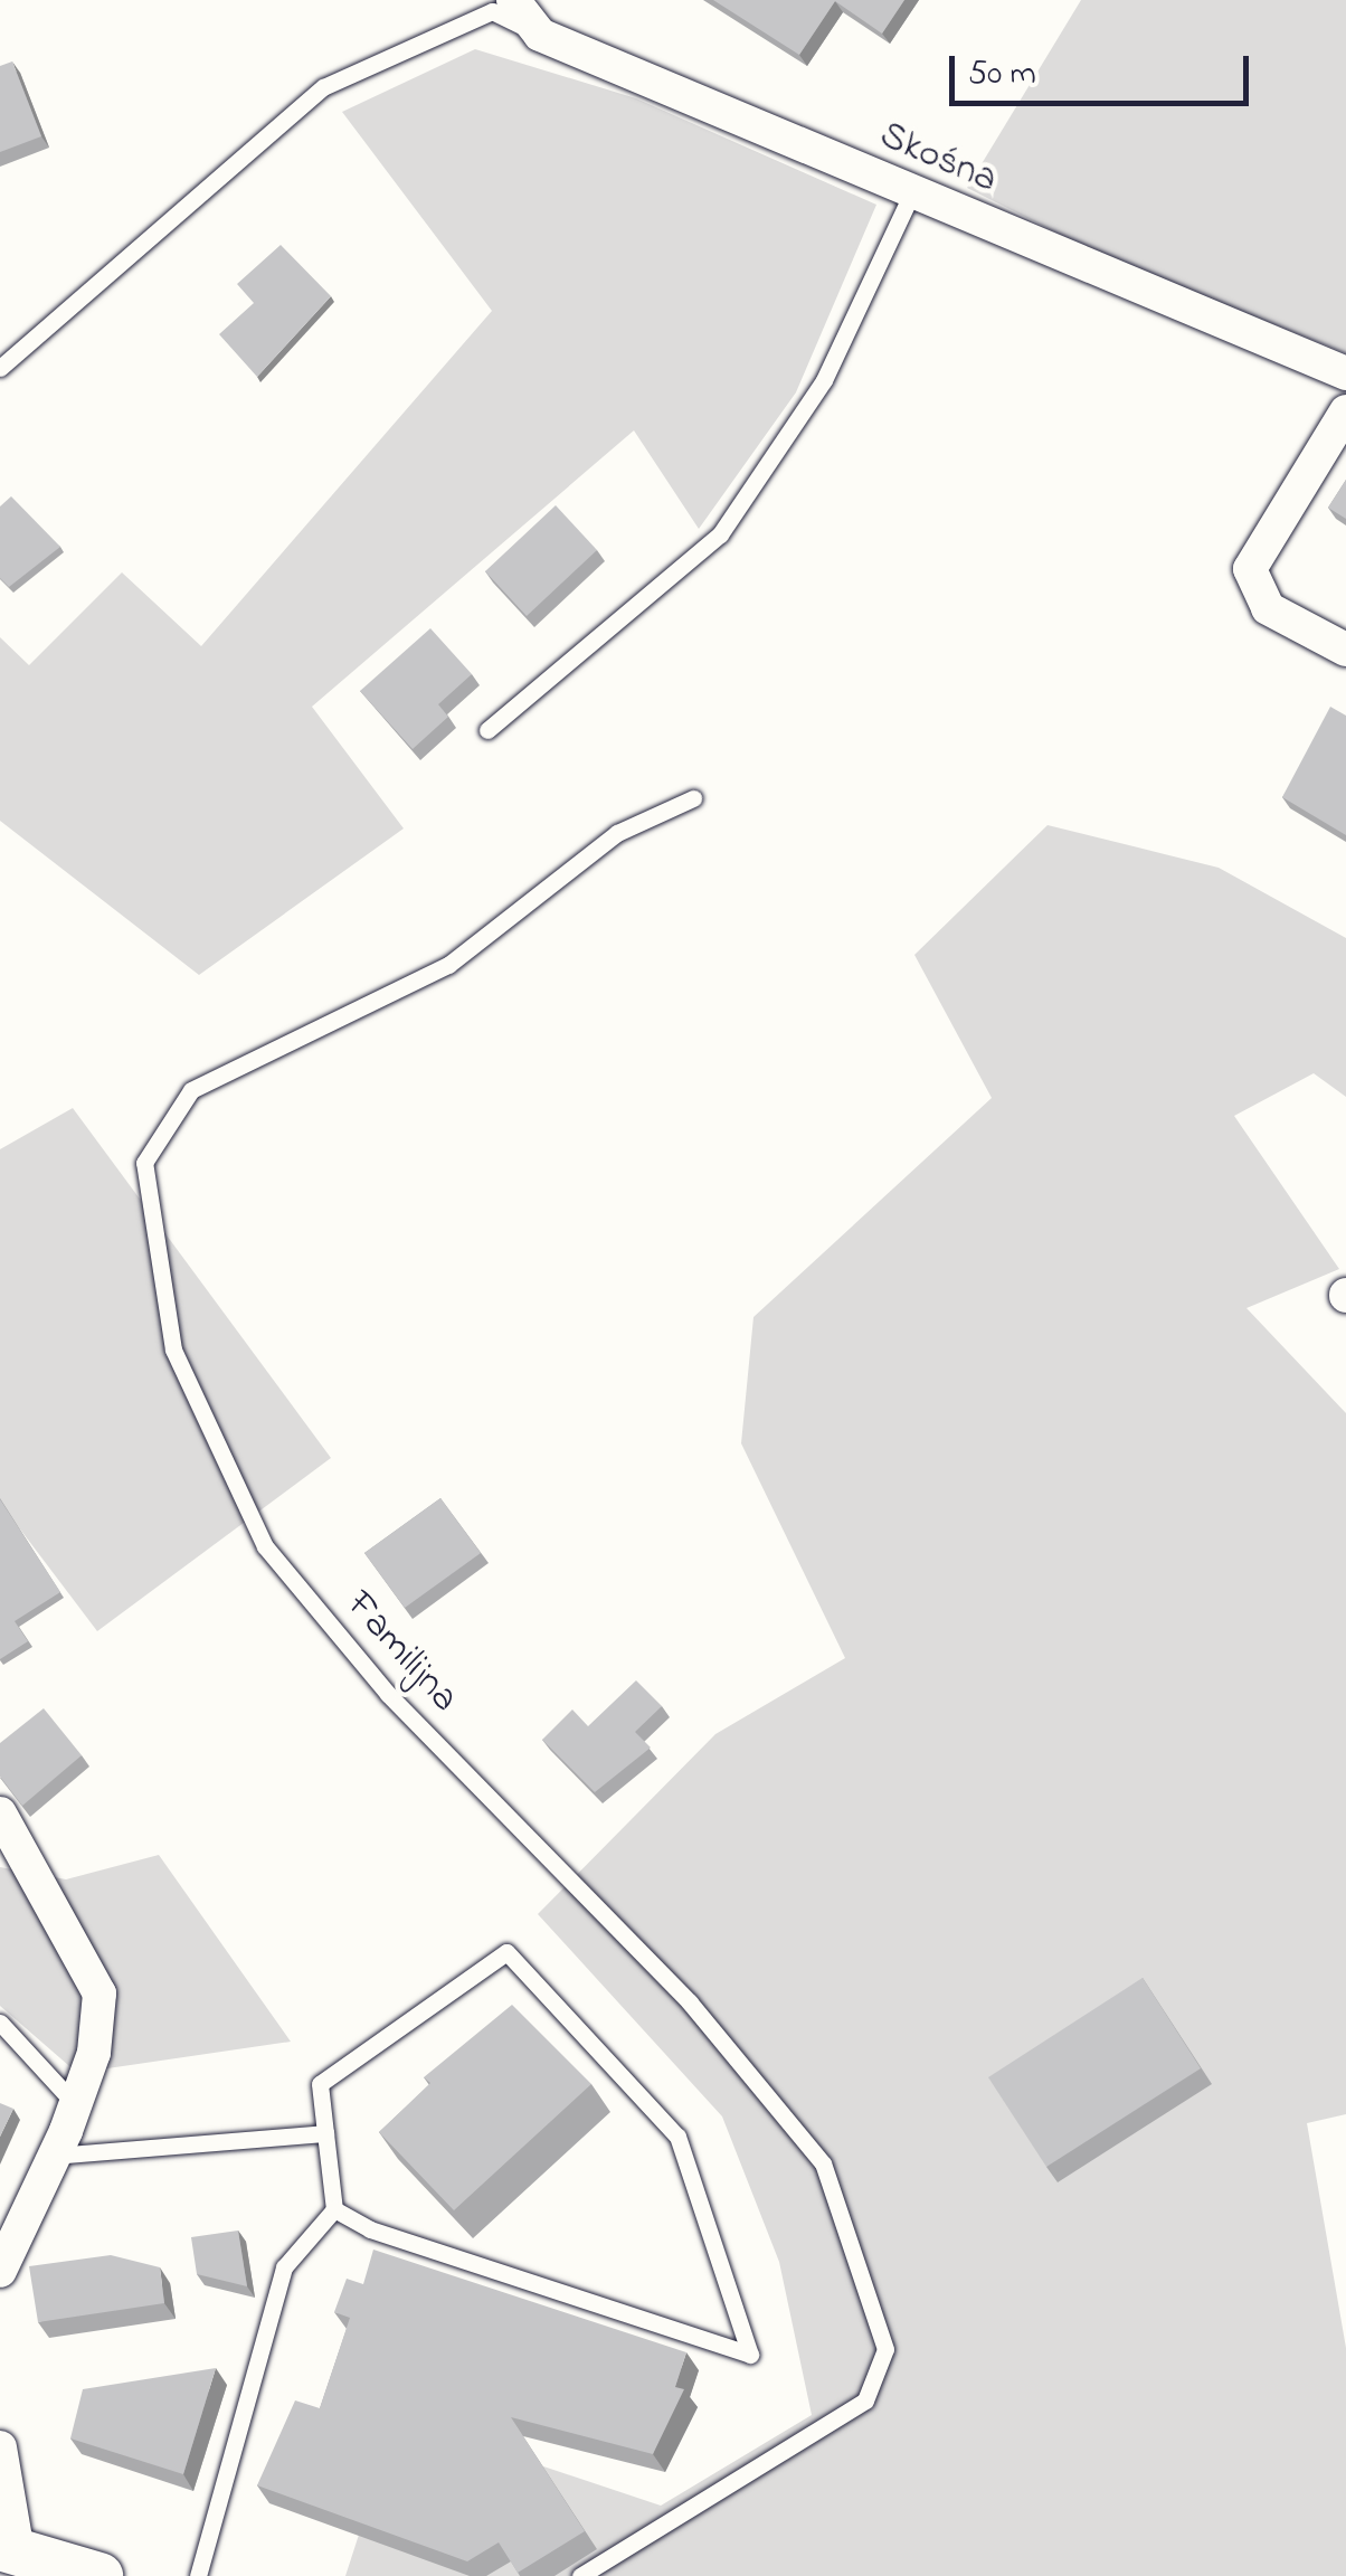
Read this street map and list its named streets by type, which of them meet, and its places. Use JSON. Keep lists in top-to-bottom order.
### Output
{
  "streets": {
    "street": ["Skośna"],
    "lane": ["Familijna"]
  },
  "scale_bar": "50 m"
}
